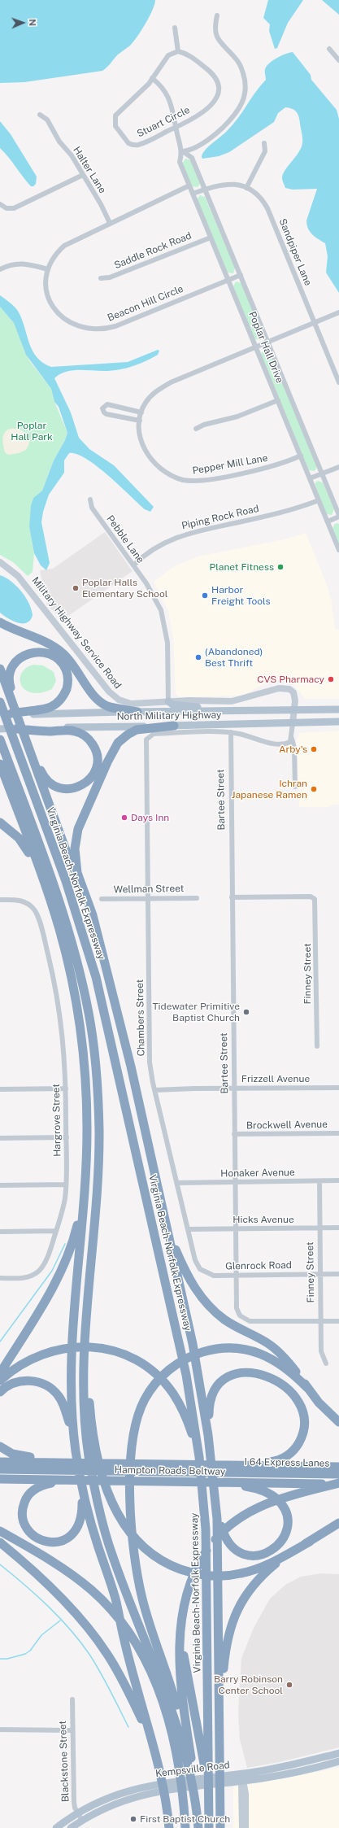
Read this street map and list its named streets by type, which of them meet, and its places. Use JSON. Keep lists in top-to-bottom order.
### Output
{
  "streets": {
    "highway": ["Virginia Beach-Norfolk Expressway", "I 64 Express Lanes", "Hampton Roads Beltway"],
    "main road": ["North Military Highway", "Kempsville Road"],
    "street": [
      "Stuart Circle",
      "Halter Lane",
      "Saddle Rock Road",
      "Sandpiper Lane",
      "Beacon Hill Circle",
      "Poplar Hall Drive",
      "Pepper Mill Lane",
      "Piping Rock Road",
      "Pebble Lane",
      "Military Highway Service Road",
      "Bartee Street",
      "Wellman Street",
      "Finney Street",
      "Chambers Street",
      "Frizzell Avenue",
      "Hargrove Street",
      "Brockwell Avenue",
      "Honaker Avenue",
      "Hicks Avenue",
      "Glenrock Road",
      "Blackstone Street"
    ]
  },
  "crossings": [
    ["Stuart Circle", "Poplar Hall Drive"],
    ["Halter Lane", "Beacon Hill Circle"],
    ["Saddle Rock Road", "Poplar Hall Drive"],
    ["Sandpiper Lane", "Poplar Hall Drive"],
    ["Sandpiper Lane", "Pepper Mill Lane"],
    ["Beacon Hill Circle", "Poplar Hall Drive"],
    ["Poplar Hall Drive", "Pepper Mill Lane"],
    ["Poplar Hall Drive", "Piping Rock Road"],
    ["Piping Rock Road", "Pebble Lane"],
    ["Pebble Lane", "Military Highway Service Road"],
    ["Military Highway Service Road", "North Military Highway"],
    ["Bartee Street", "Finney Street"],
    ["Bartee Street", "Chambers Street"],
    ["Bartee Street", "Frizzell Avenue"],
    ["Bartee Street", "Brockwell Avenue"],
    ["Bartee Street", "Honaker Avenue"],
    ["Bartee Street", "Hicks Avenue"],
    ["Bartee Street", "Glenrock Road"],
    ["Wellman Street", "Chambers Street"],
    ["Finney Street", "Honaker Avenue"],
    ["Finney Street", "Hicks Avenue"],
    ["Finney Street", "Glenrock Road"],
    ["Chambers Street", "Frizzell Avenue"],
    ["Chambers Street", "Honaker Avenue"],
    ["Chambers Street", "Hicks Avenue"],
    ["Chambers Street", "Glenrock Road"],
    ["I 64 Express Lanes", "Hampton Roads Beltway"],
    ["Blackstone Street", "Kempsville Road"]
  ],
  "parks": ["Poplar Hall Park"],
  "places": [
    "Planet Fitness",
    "Poplar Halls Elementary School",
    "Harbor Freight Tools",
    "(Abandoned) Best Thrift",
    "CVS Pharmacy",
    "Arby's",
    "Ichran Japanese Ramen",
    "Days Inn",
    "Tidewater Primitive Baptist Church",
    "Barry Robinson Center School",
    "First Baptist Church"
  ],
  "north": "right"
}
